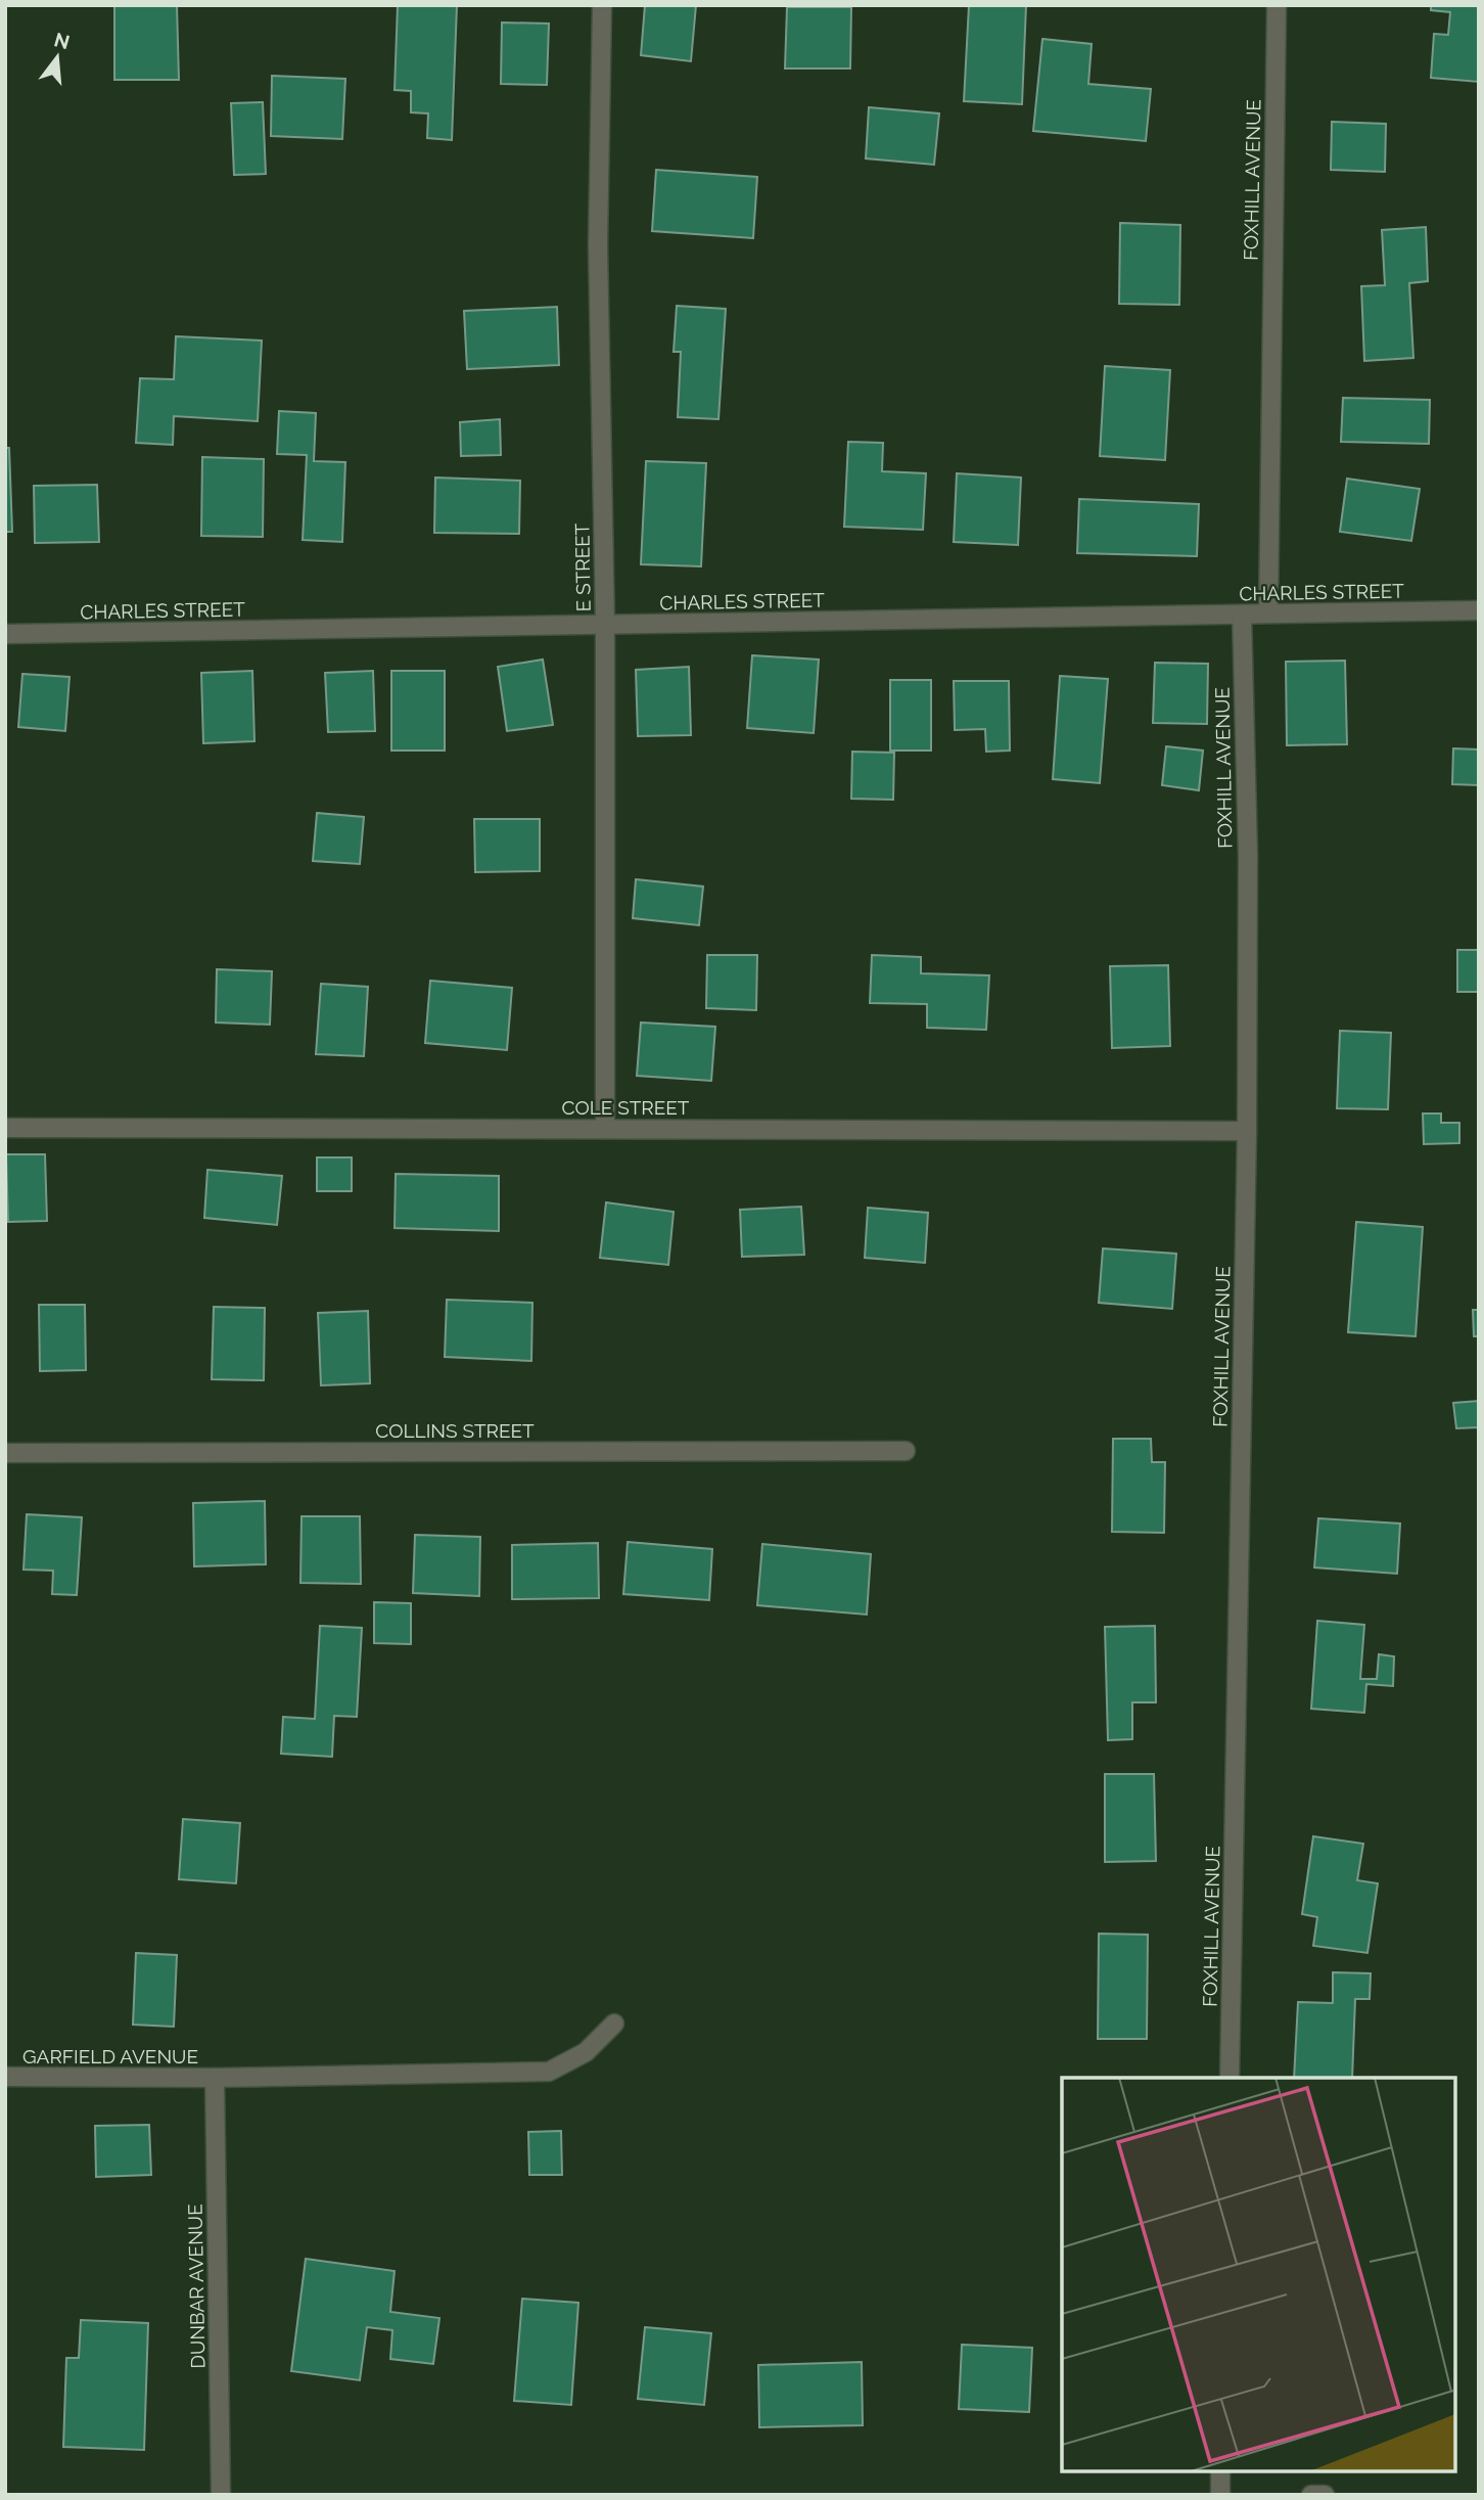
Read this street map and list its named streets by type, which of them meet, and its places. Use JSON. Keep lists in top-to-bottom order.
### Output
{
  "streets": {
    "street": [
      "FOXHILL AVENUE",
      "E STREET",
      "CHARLES STREET",
      "COLE STREET",
      "COLLINS STREET",
      "GARFIELD AVENUE",
      "DUNBAR AVENUE"
    ]
  },
  "crossings": [
    ["FOXHILL AVENUE", "CHARLES STREET"],
    ["FOXHILL AVENUE", "COLE STREET"],
    ["E STREET", "CHARLES STREET"],
    ["E STREET", "COLE STREET"],
    ["GARFIELD AVENUE", "DUNBAR AVENUE"]
  ],
  "north": "top"
}
